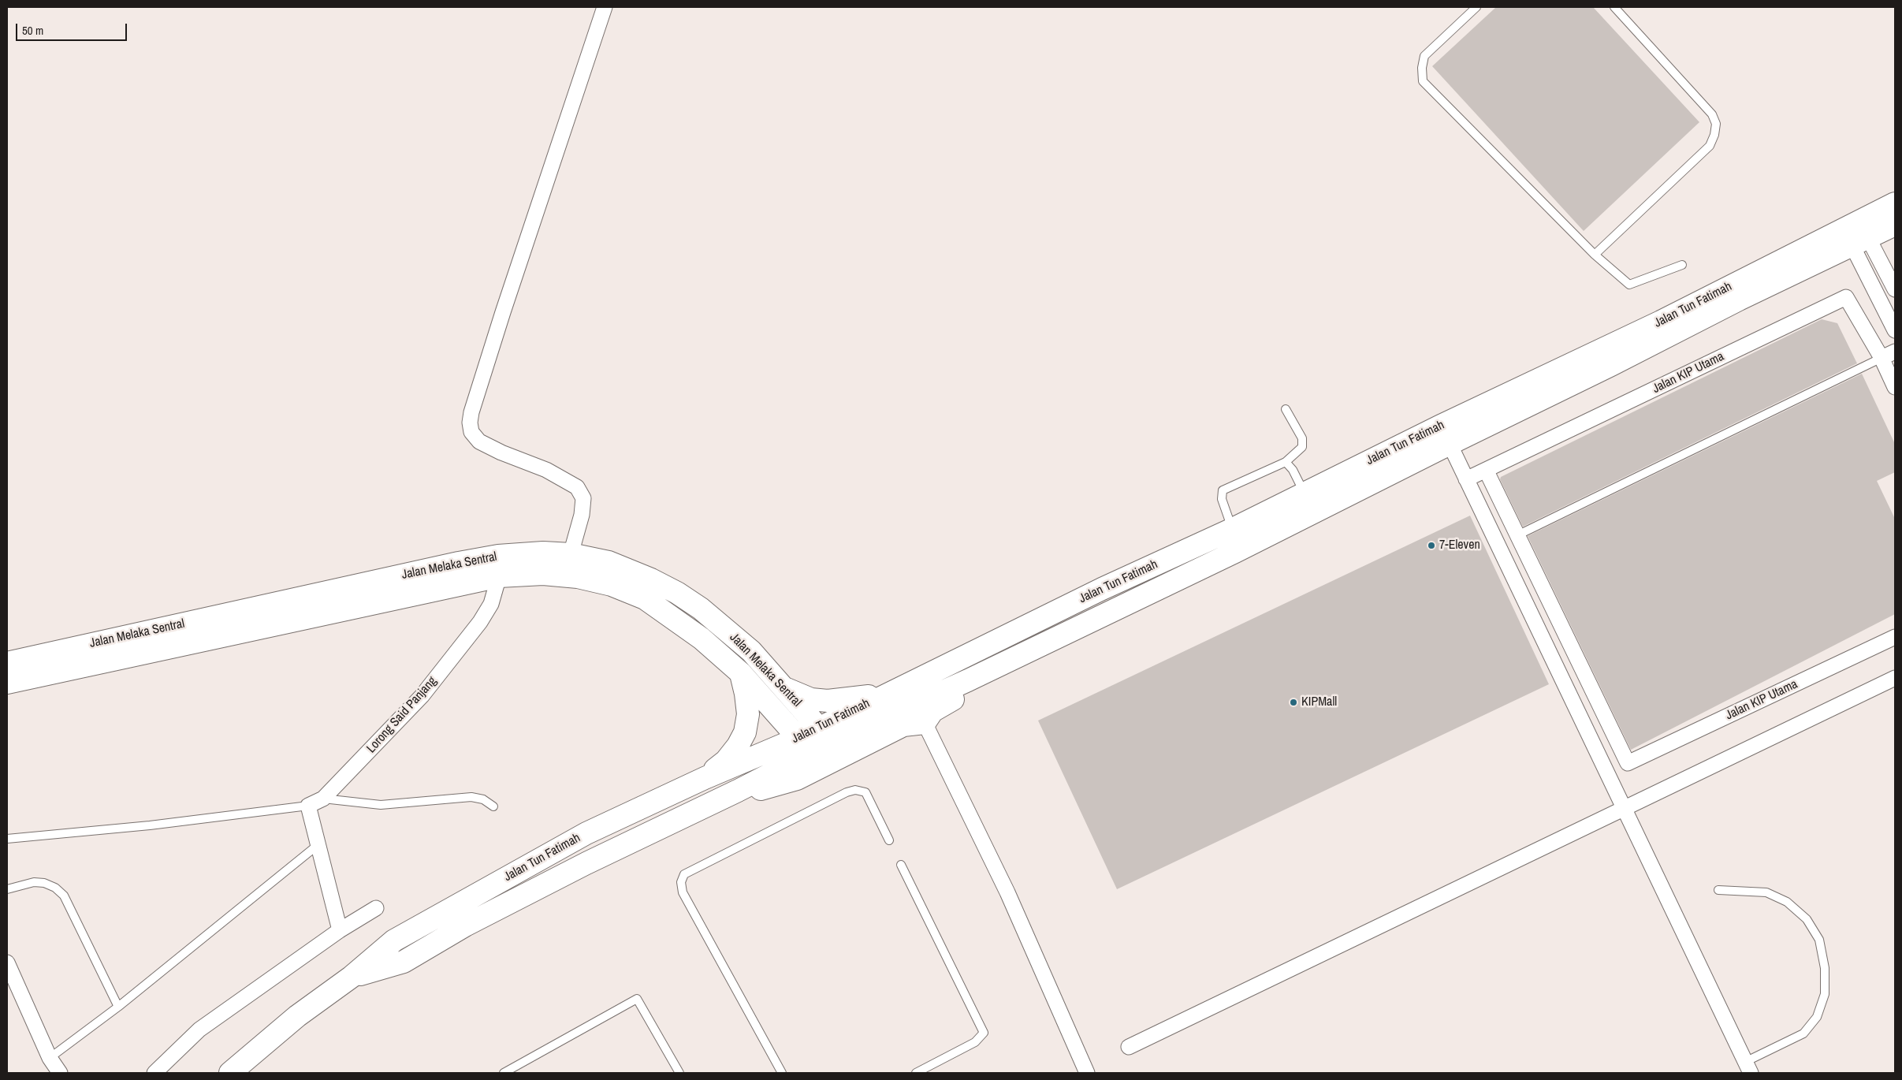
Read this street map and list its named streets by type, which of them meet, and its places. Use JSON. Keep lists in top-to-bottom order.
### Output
{
  "streets": {
    "main road": ["Jalan Tun Fatimah", "Jalan Melaka Sentral"],
    "street": ["Jalan KIP Utama", "Lorong Said Panjang"]
  },
  "crossings": [
    ["Jalan Tun Fatimah", "Jalan Melaka Sentral"],
    ["Jalan Melaka Sentral", "Lorong Said Panjang"]
  ],
  "places": ["7-Eleven", "KIPMall"],
  "scale_bar": "50 m"
}
